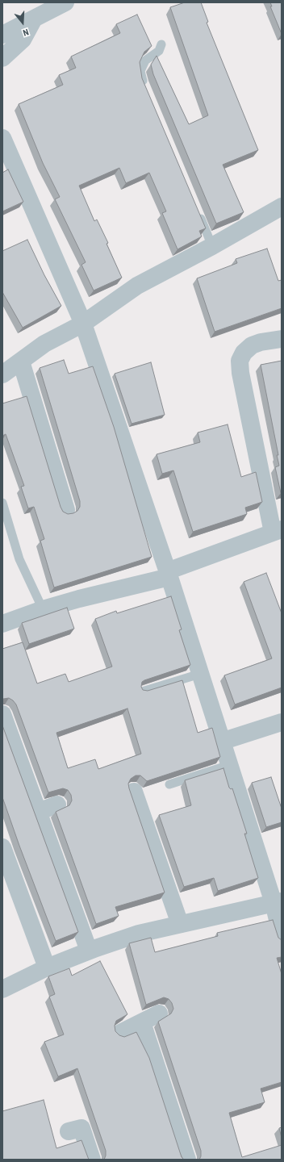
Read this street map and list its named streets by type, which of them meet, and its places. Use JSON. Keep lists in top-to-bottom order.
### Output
{
  "north": "bottom"
}
